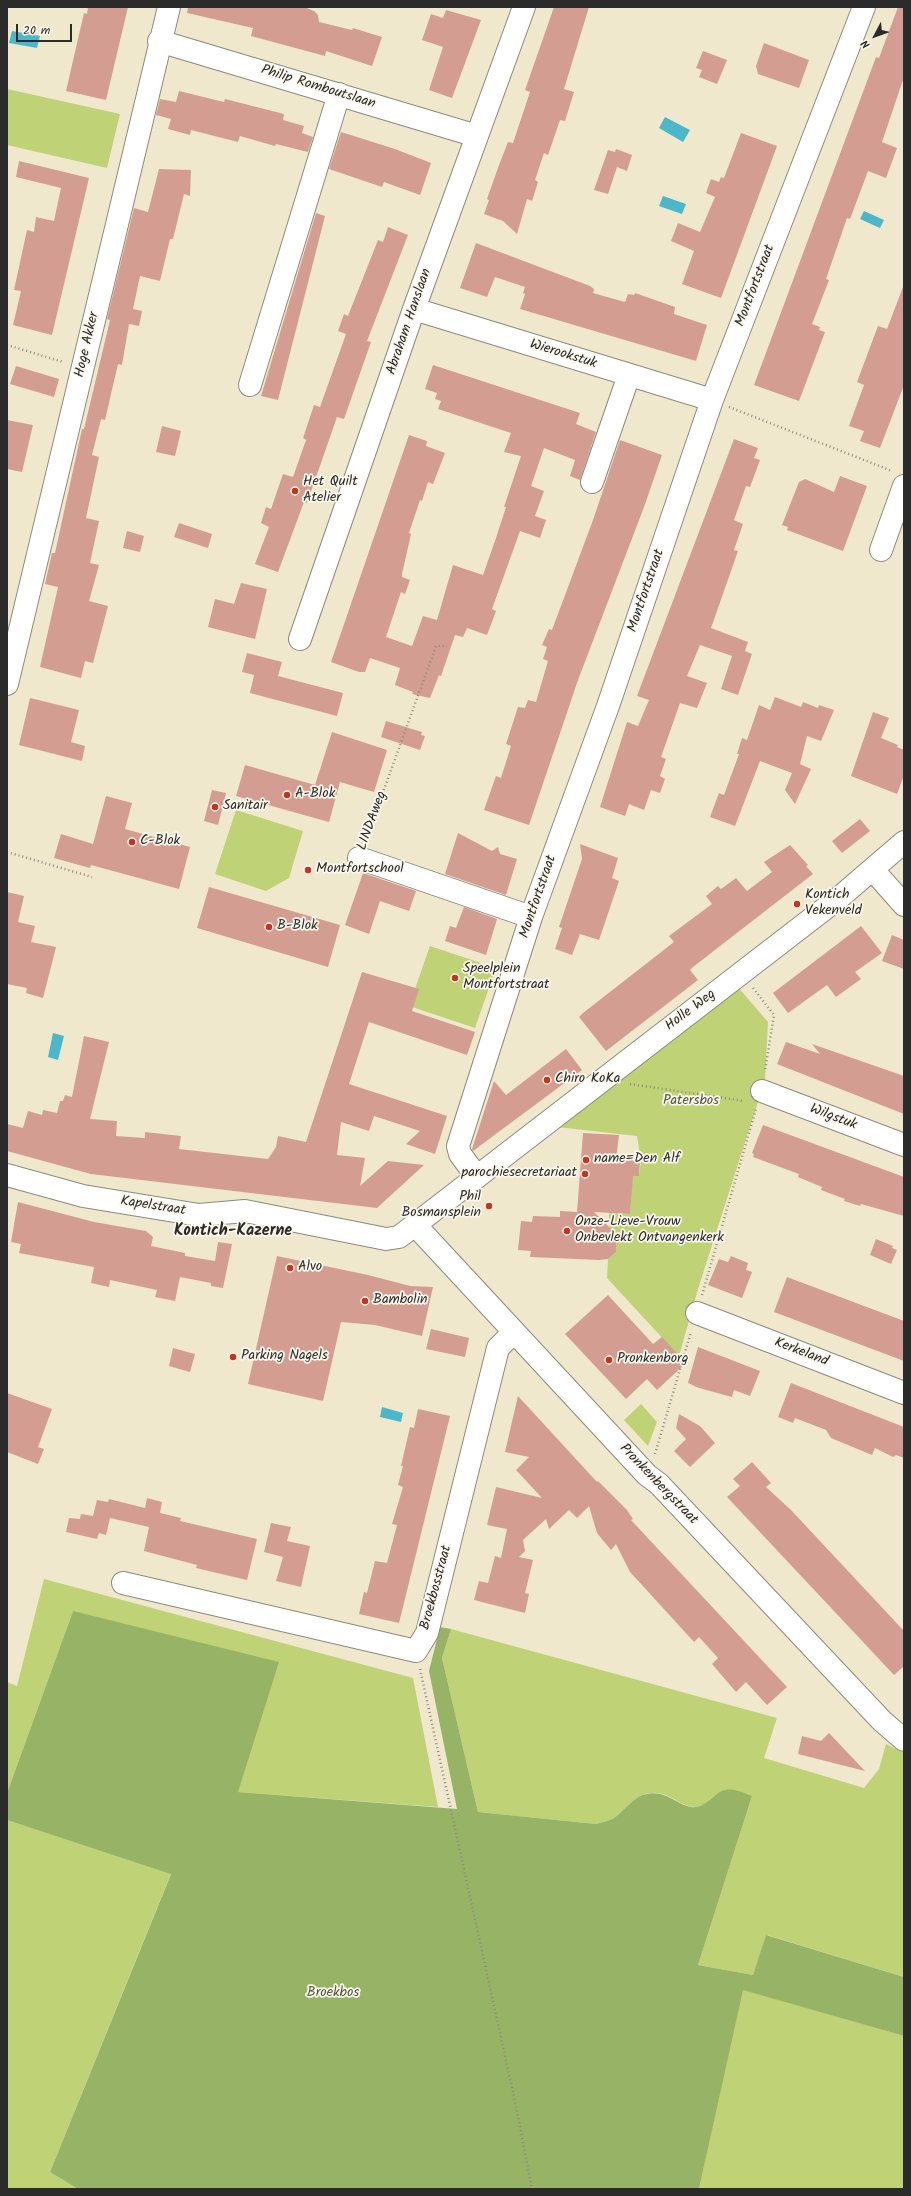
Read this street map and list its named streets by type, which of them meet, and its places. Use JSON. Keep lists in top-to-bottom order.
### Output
{
  "streets": {
    "street": [
      "Philip Romboutslaan",
      "Montfortstraat",
      "Abraham Hanslaan",
      "Hoge Akker",
      "Wierookstuk",
      "LINDAweg",
      "Holle Weg",
      "Wilgstuk",
      "Kapelstraat",
      "Kerkeland",
      "Pronkenbergstraat",
      "Broekbosstraat"
    ]
  },
  "crossings": [
    ["Philip Romboutslaan", "Abraham Hanslaan"],
    ["Philip Romboutslaan", "Hoge Akker"],
    ["Montfortstraat", "Wierookstuk"],
    ["Montfortstraat", "LINDAweg"],
    ["Montfortstraat", "Holle Weg"],
    ["Montfortstraat", "Kapelstraat"],
    ["Abraham Hanslaan", "Wierookstuk"],
    ["Holle Weg", "Kapelstraat"],
    ["Kapelstraat", "Pronkenbergstraat"],
    ["Pronkenbergstraat", "Broekbosstraat"]
  ],
  "districts": ["Kontich-Kazerne"],
  "parks": ["Patersbos", "Broekbos"],
  "places": [
    "Het Quilt Atelier",
    "A-Blok",
    "Sanitair",
    "C-Blok",
    "Montfortschool",
    "Kontich Vekenveld",
    "B-Blok",
    "Speelplein Montfortstraat",
    "Chiro KoKa",
    "name=Den Alf",
    "parochiesecretariaat",
    "Phil Bosmansplein",
    "Onze-Lieve-Vrouw Onbevlekt Ontvangenkerk",
    "Alvo",
    "Bambolin",
    "Parking Nagels",
    "Pronkenborg"
  ],
  "scale_bar": "20 m",
  "north": "bottom left"
}
